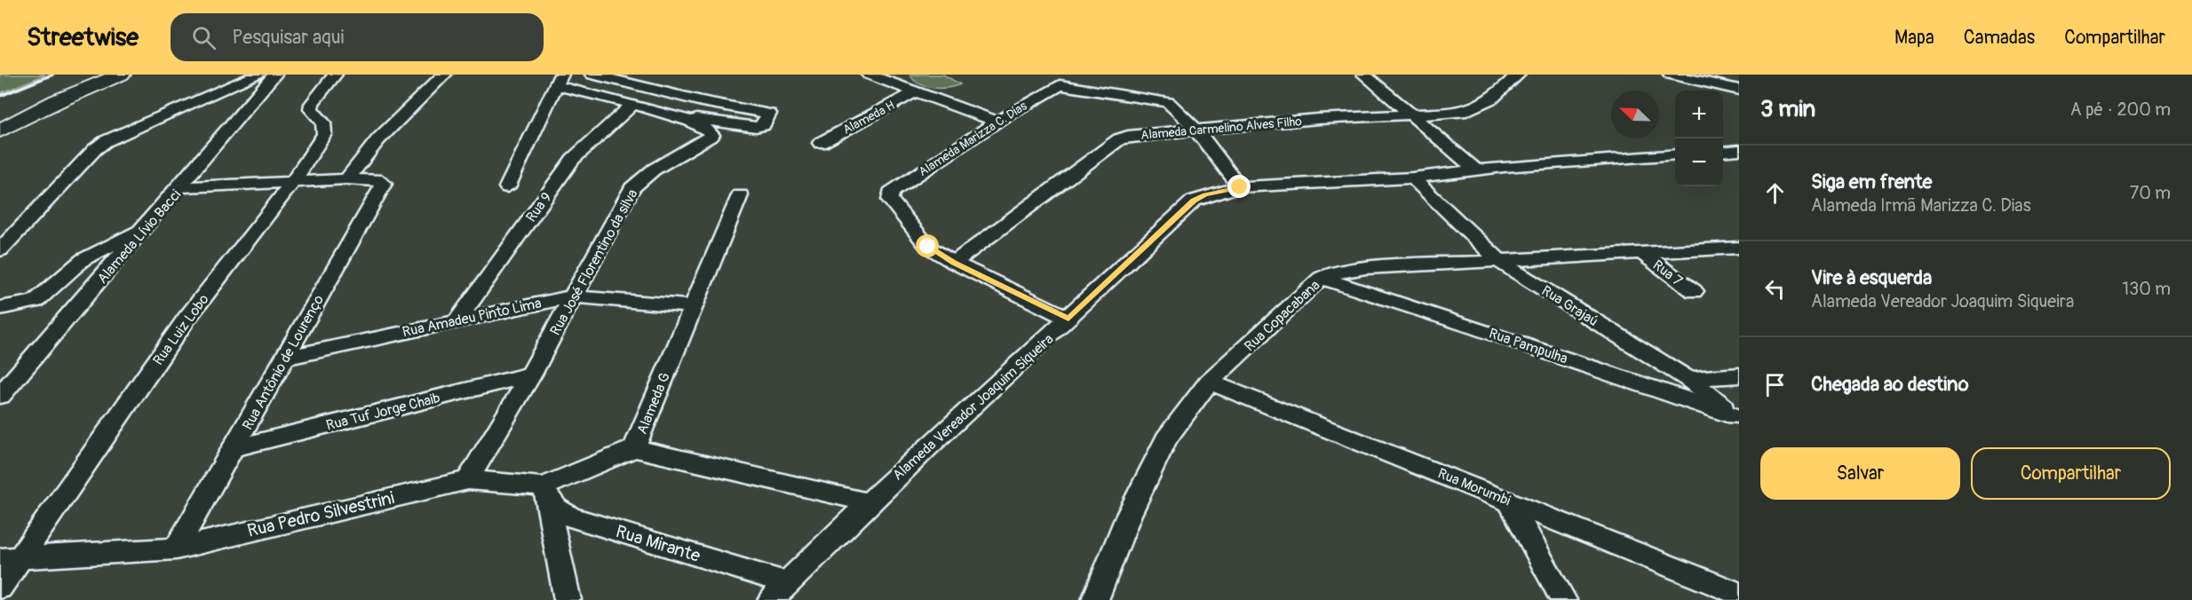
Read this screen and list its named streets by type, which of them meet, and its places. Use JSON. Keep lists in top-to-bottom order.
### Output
{
  "streets": {
    "street": [
      "Alameda H",
      "Alameda Carmelino Alves Filho",
      "Alameda Marizza C. Dias",
      "Rua 9",
      "Alameda Lívio Bacci",
      "Rua José Florentino da silva",
      "Rua 7",
      "Rua Grajaú",
      "Rua Copacabana",
      "Rua Amadeu Pinto Lima",
      "Rua Luiz Lobo",
      "Rua Pampulha",
      "Rua Antônio de Lourenço",
      "Alameda G",
      "Alameda Vereador Joaquim Siqueira",
      "Rua Tuf Jorge Chaib",
      "Rua Morumbi",
      "Rua Pedro Silvestrini",
      "Rua Mirante"
    ]
  },
  "crossings": [
    ["Alameda Carmelino Alves Filho", "Alameda Marizza C. Dias"],
    ["Rua 9", "Rua José Florentino da silva"],
    ["Rua 9", "Rua Amadeu Pinto Lima"],
    ["Rua José Florentino da silva", "Rua Amadeu Pinto Lima"],
    ["Rua José Florentino da silva", "Rua Tuf Jorge Chaib"],
    ["Rua José Florentino da silva", "Rua Pedro Silvestrini"],
    ["Rua 7", "Rua Copacabana"],
    ["Rua Grajaú", "Rua Copacabana"],
    ["Rua Grajaú", "Rua Pampulha"],
    ["Rua Grajaú", "Alameda Vereador Joaquim Siqueira"],
    ["Rua Copacabana", "Rua Pampulha"],
    ["Rua Copacabana", "Rua Morumbi"],
    ["Rua Amadeu Pinto Lima", "Rua Antônio de Lourenço"],
    ["Rua Amadeu Pinto Lima", "Alameda G"],
    ["Rua Luiz Lobo", "Rua Pedro Silvestrini"],
    ["Rua Antônio de Lourenço", "Rua Tuf Jorge Chaib"],
    ["Rua Antônio de Lourenço", "Rua Pedro Silvestrini"],
    ["Alameda G", "Alameda Vereador Joaquim Siqueira"],
    ["Alameda G", "Rua Pedro Silvestrini"],
    ["Alameda Vereador Joaquim Siqueira", "Rua Mirante"],
    ["Rua Pedro Silvestrini", "Rua Mirante"]
  ],
  "north": "top left",
  "page": {
    "header": "Streetwise",
    "search": "Pesquisar aqui",
    "nav": ["Mapa", "Camadas", "Compartilhar"],
    "heading": ["3 min", "A pé · 200 m"],
    "map_buttons": ["+", "−"],
    "list": [
      ["Siga em frente", "Alameda Irmã Marizza C. Dias", "70 m"],
      ["Vire à esquerda", "Alameda Vereador Joaquim Siqueira", "130 m"],
      "Chegada ao destino"
    ],
    "buttons": ["Salvar", "Compartilhar"]
  }
}
